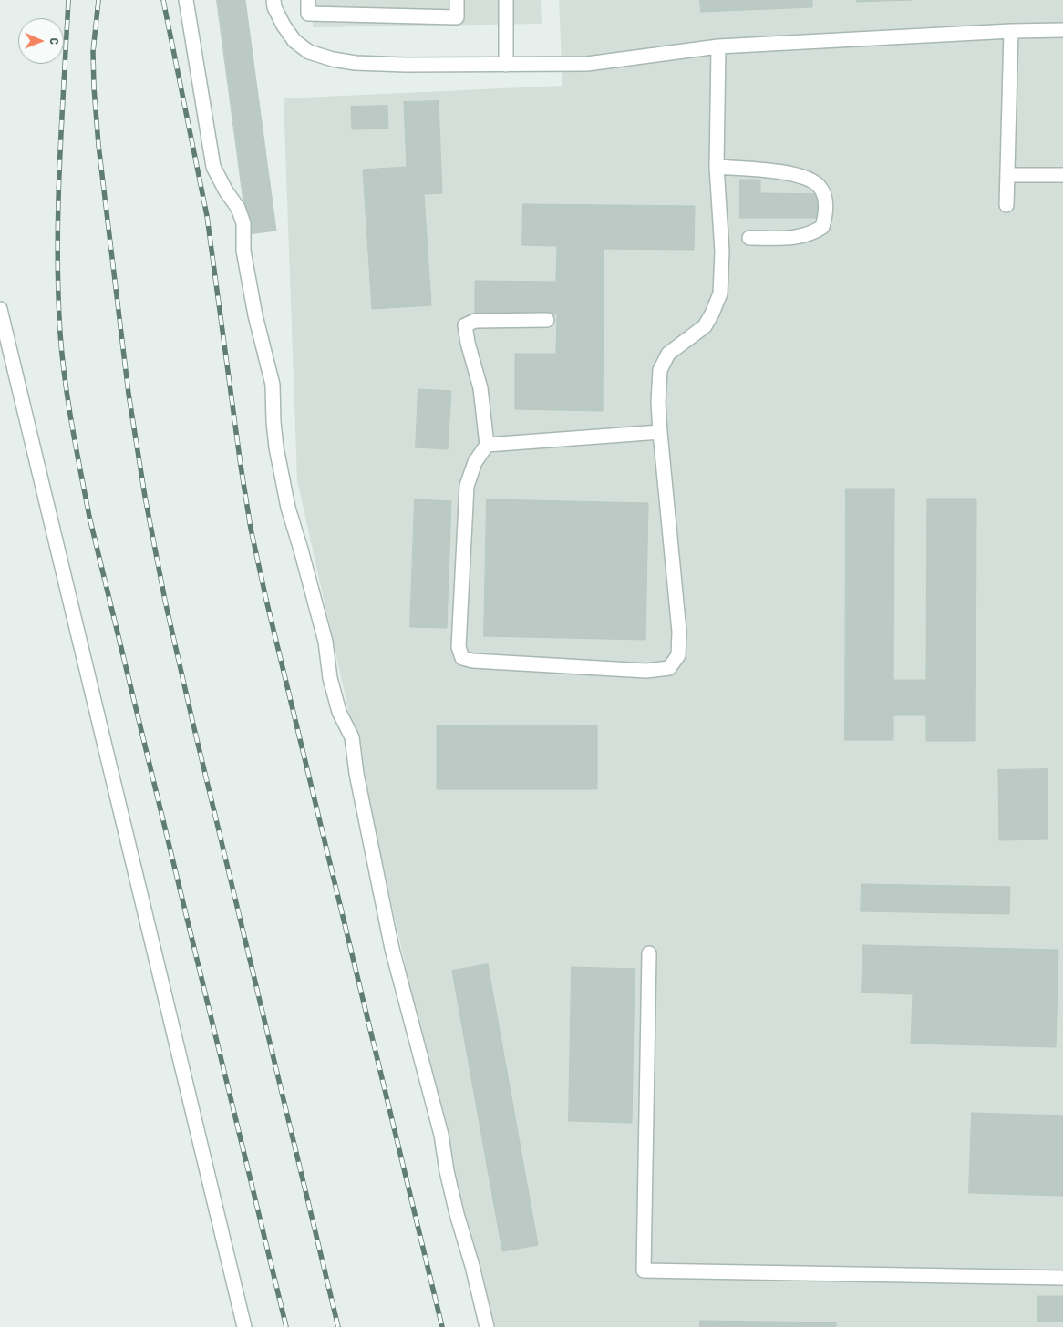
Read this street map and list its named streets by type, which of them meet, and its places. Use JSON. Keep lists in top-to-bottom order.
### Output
{
  "north": "right"
}
